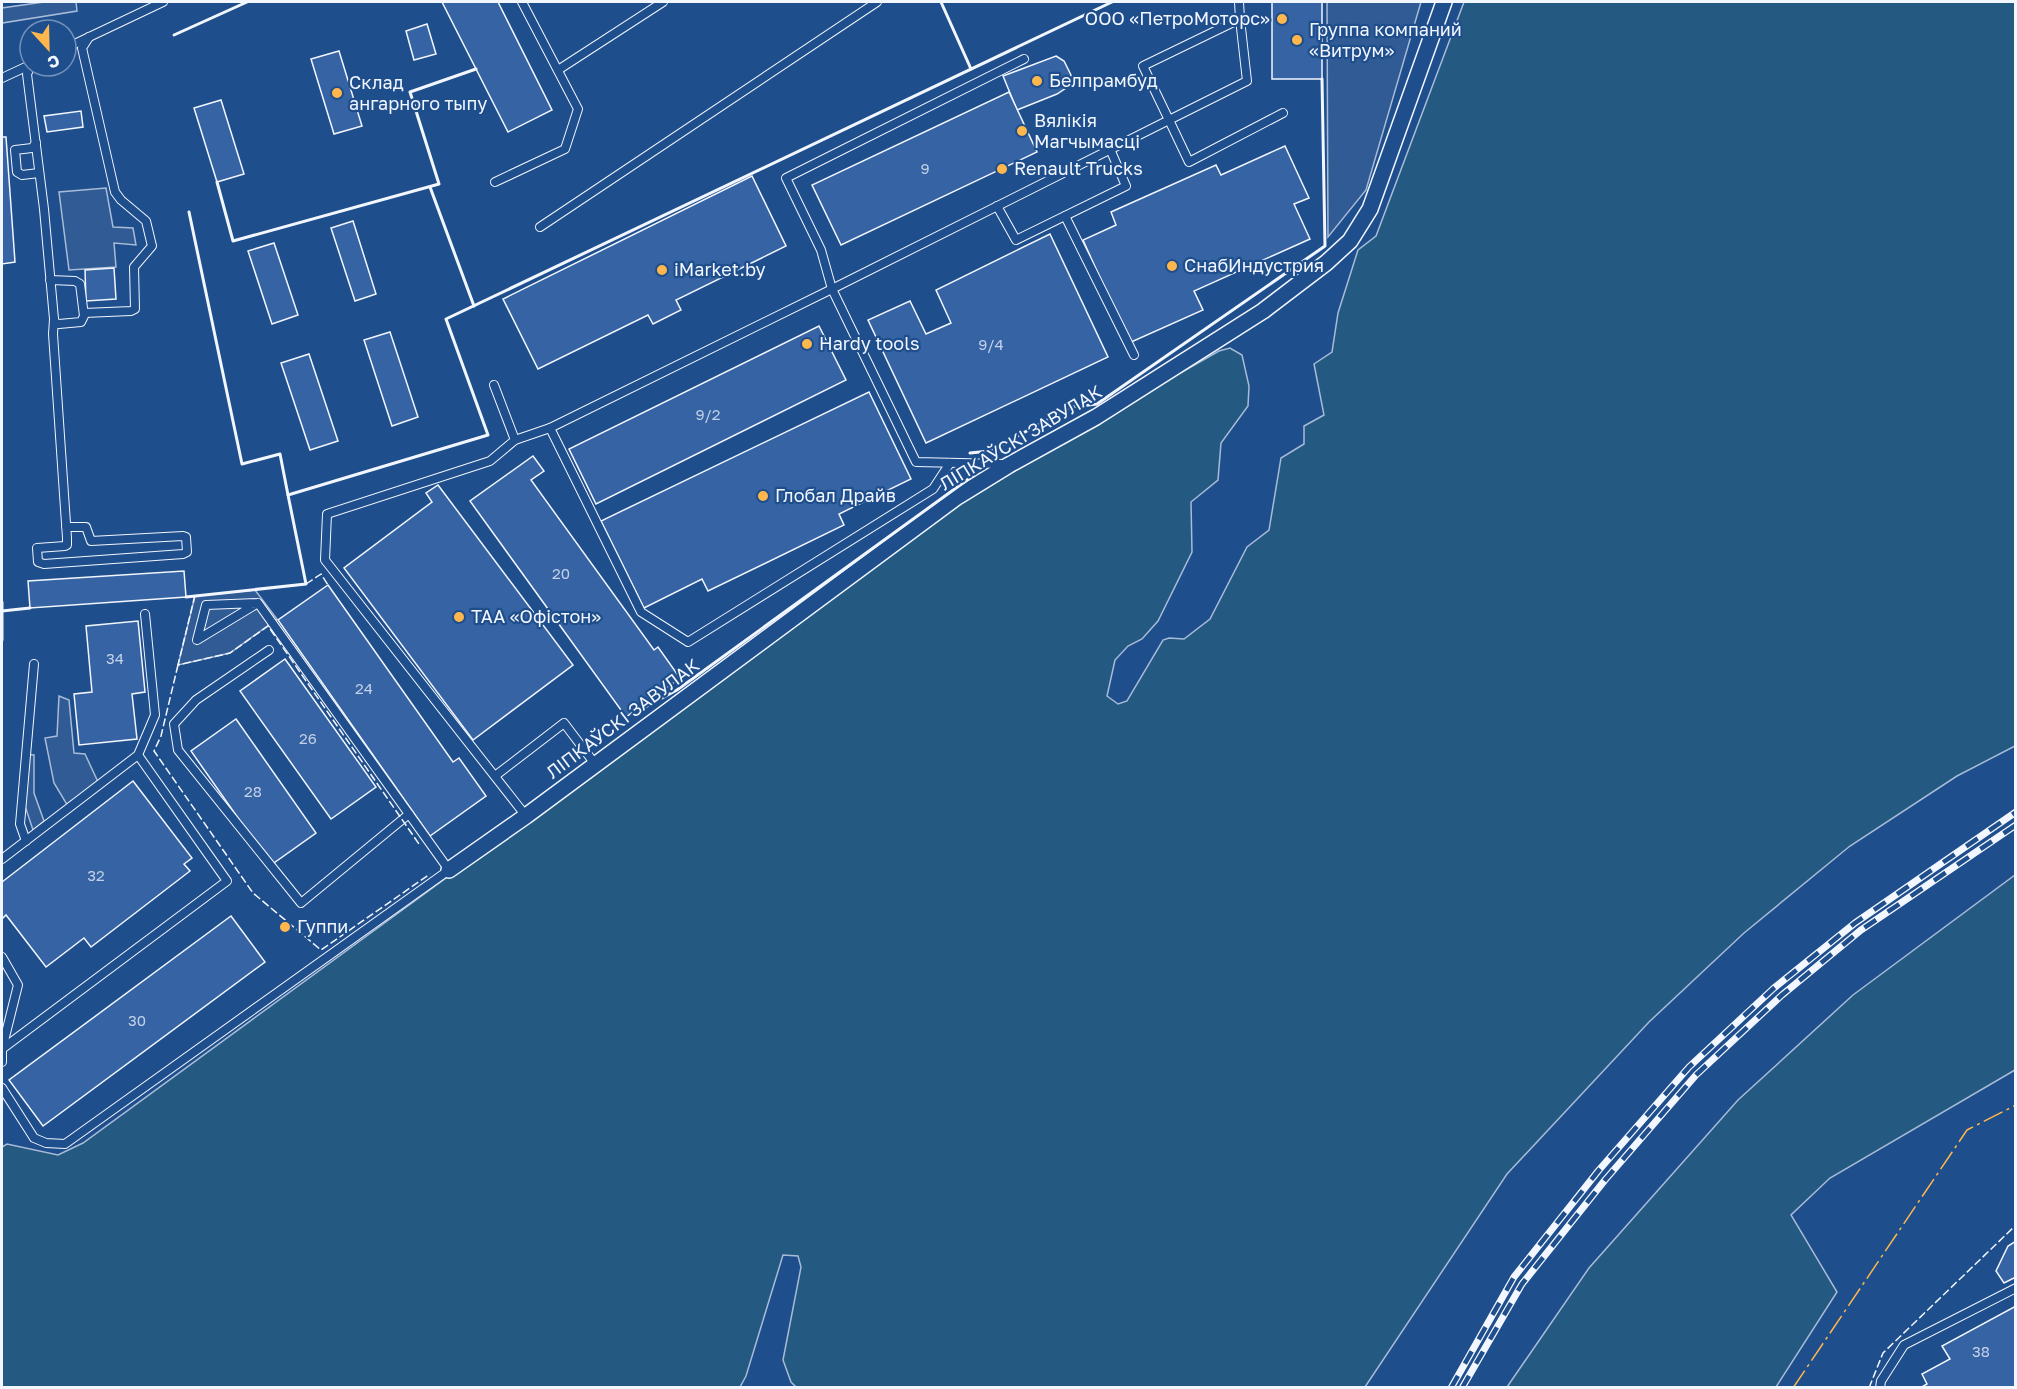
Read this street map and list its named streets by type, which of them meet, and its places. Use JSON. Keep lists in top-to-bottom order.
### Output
{
  "streets": {
    "street": ["ЛІПКАЎСКІ ЗАВУЛАК"]
  },
  "places": [
    "ООО «ПетроМоторс»",
    "Группа компаний «Витрум»",
    "Белпрамбуд",
    "Склад ангарного тыпу",
    "Вялікія Магчымасці",
    "Renault Trucks",
    "СнабИндустрия",
    "iMarket.by",
    "Hardy tools",
    "Глобал Драйв",
    "ТАА «Офістон»",
    "Гуппи"
  ],
  "house_numbers": [
    "9",
    "9/4",
    "9/2",
    "20",
    "34",
    "24",
    "26",
    "28",
    "32",
    "30",
    "38"
  ],
  "north": "bottom"
}
